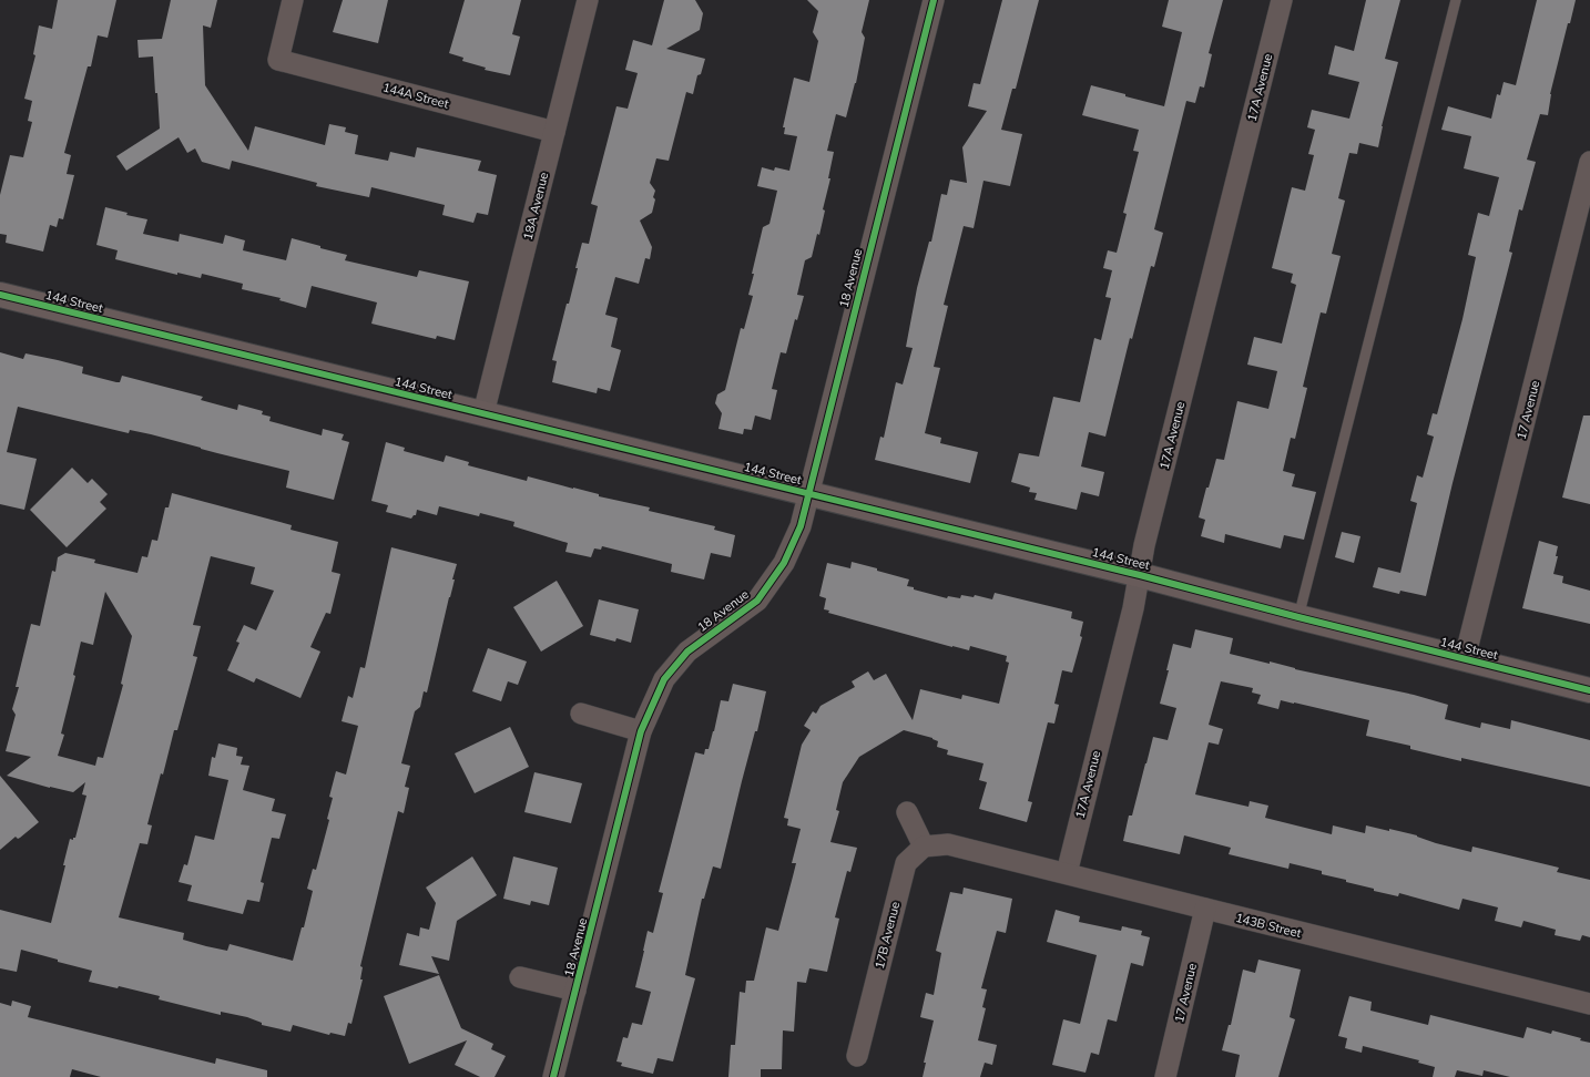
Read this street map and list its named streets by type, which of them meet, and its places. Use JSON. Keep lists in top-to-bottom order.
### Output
{
  "streets": {
    "street": [
      "17A Avenue",
      "144A Street",
      "18A Avenue",
      "18 Avenue",
      "144 Street",
      "17 Avenue",
      "143B Street",
      "17B Avenue"
    ]
  },
  "crossings": [
    ["17A Avenue", "144 Street"],
    ["17A Avenue", "143B Street"],
    ["144A Street", "18A Avenue"],
    ["18A Avenue", "144 Street"],
    ["18 Avenue", "144 Street"],
    ["144 Street", "17 Avenue"],
    ["17 Avenue", "143B Street"],
    ["143B Street", "17B Avenue"]
  ]
}
